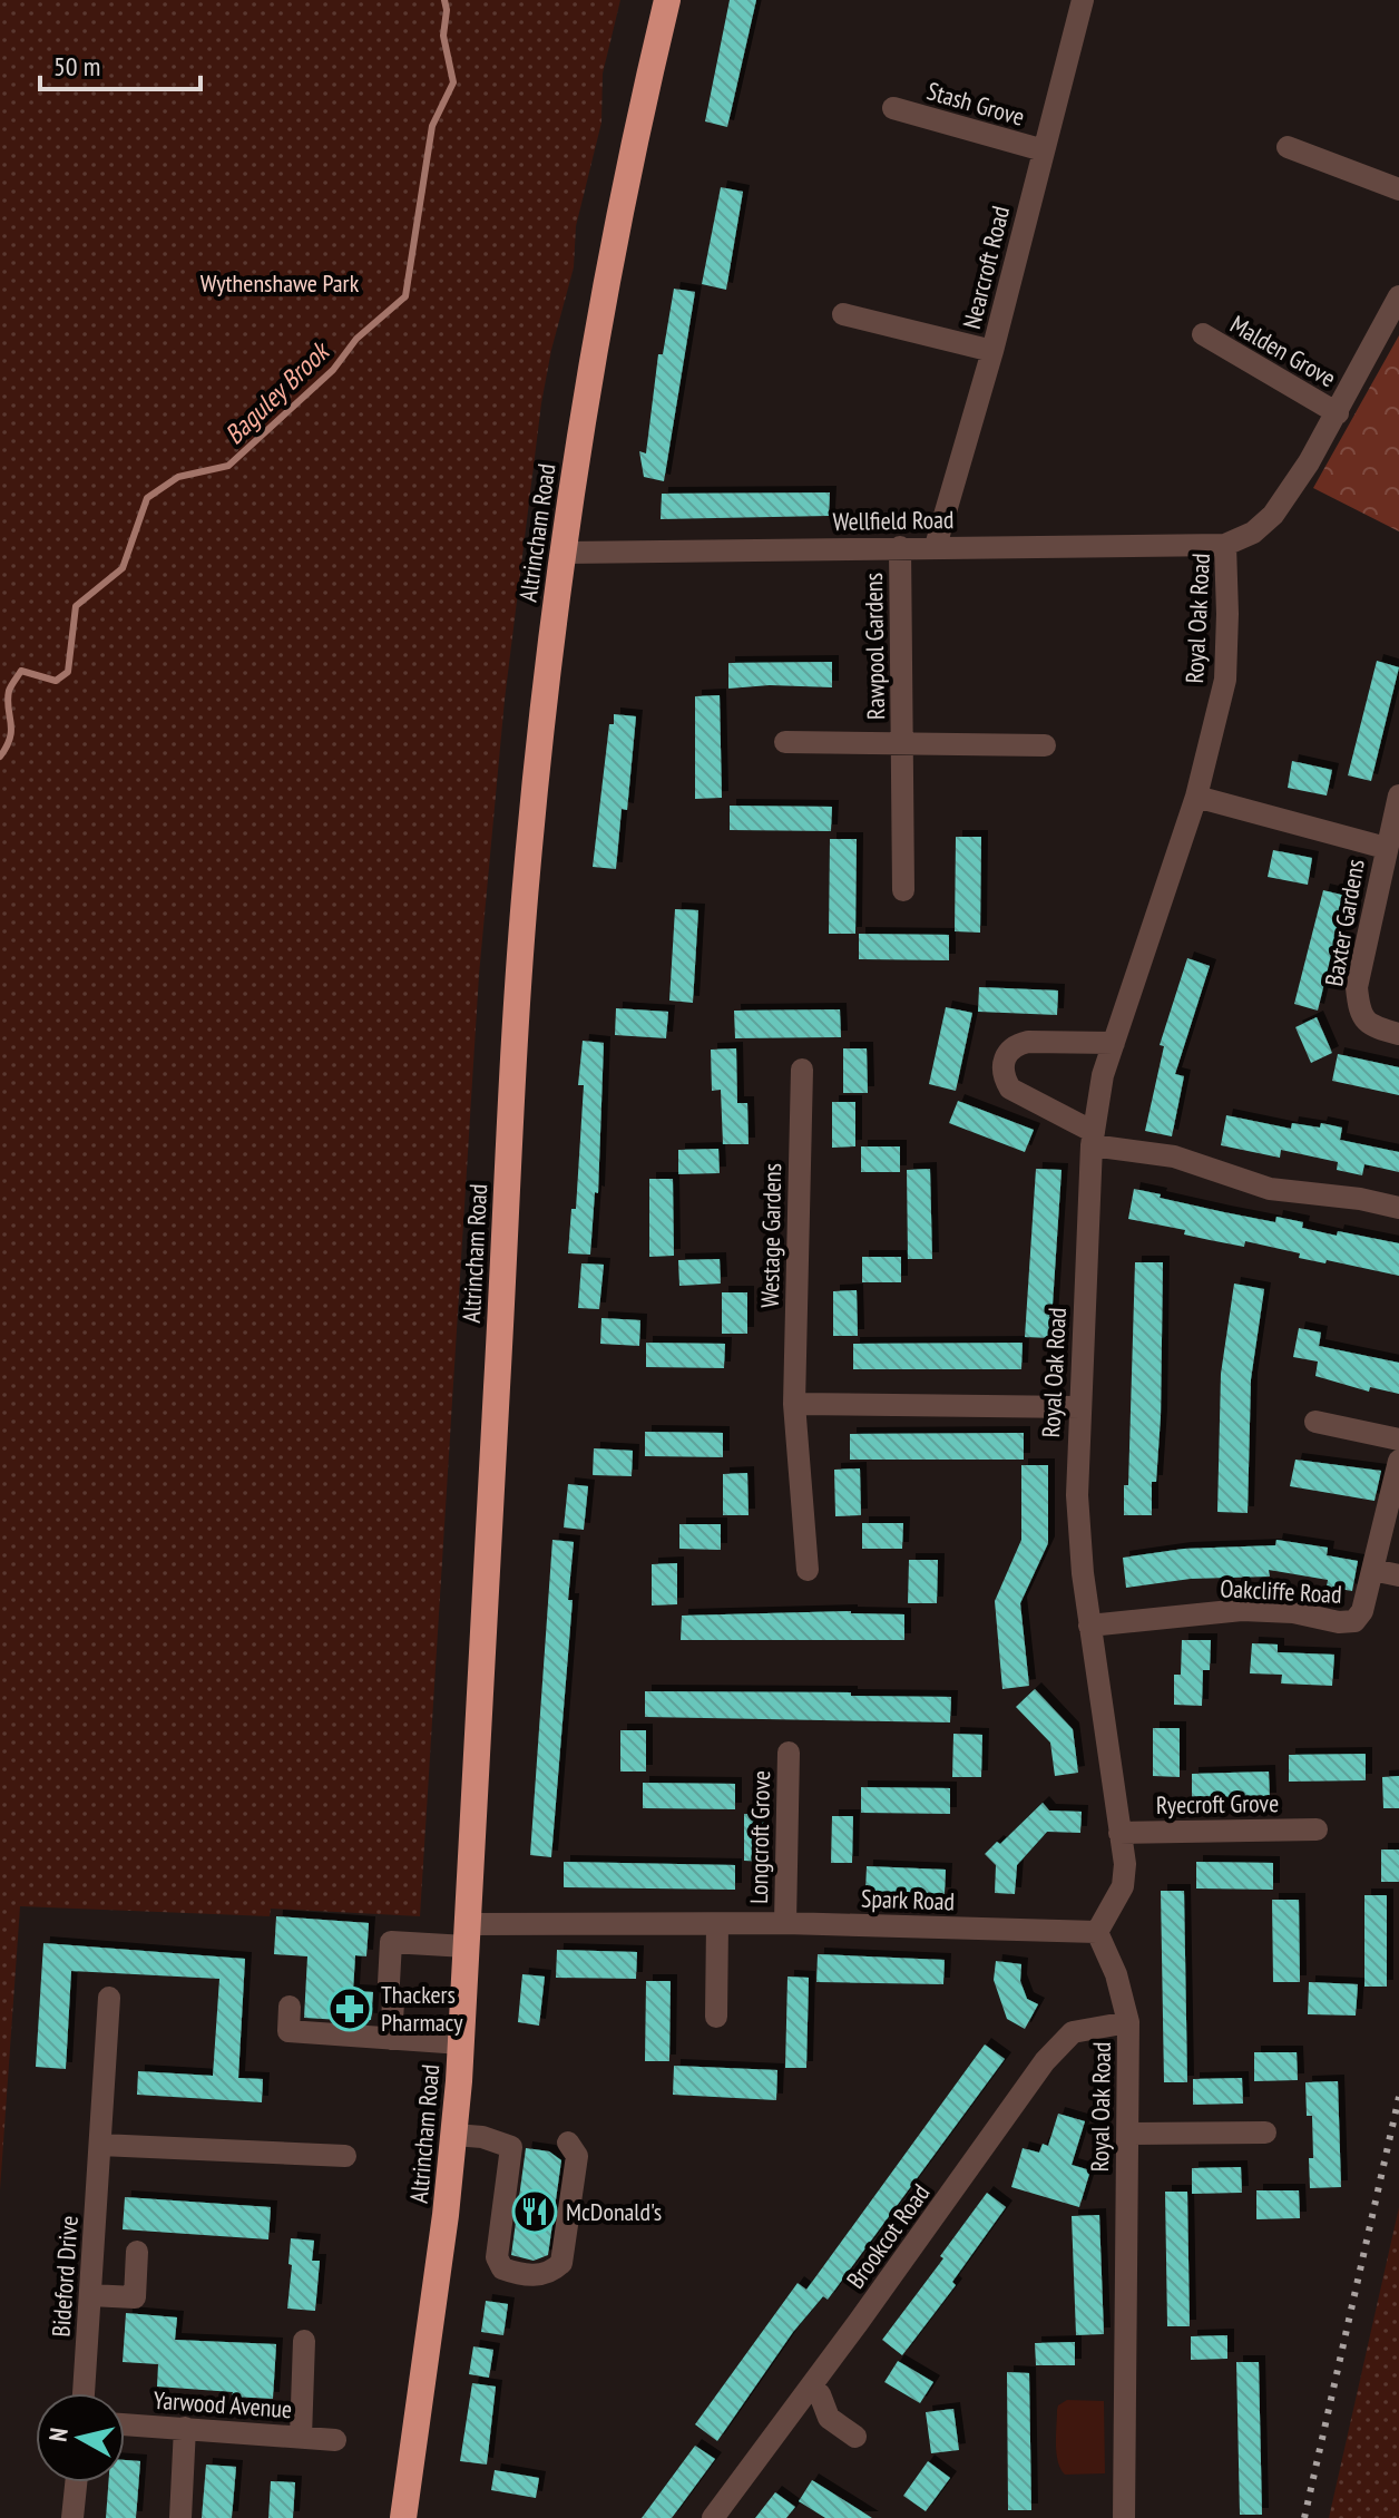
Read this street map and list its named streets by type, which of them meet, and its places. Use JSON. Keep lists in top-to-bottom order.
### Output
{
  "streets": {
    "highway": ["Altrincham Road"],
    "street": [
      "Stash Grove",
      "Nearcroft Road",
      "Malden Grove",
      "Wellfield Road",
      "Royal Oak Road",
      "Rawpool Gardens",
      "Baxter Gardens",
      "Westage Gardens",
      "Oakcliffe Road",
      "Ryecroft Grove",
      "Longcroft Grove",
      "Spark Road",
      "Brookcot Road",
      "Bideford Drive",
      "Yarwood Avenue"
    ]
  },
  "crossings": [
    ["Stash Grove", "Nearcroft Road"],
    ["Nearcroft Road", "Wellfield Road"],
    ["Malden Grove", "Royal Oak Road"],
    ["Wellfield Road", "Altrincham Road"],
    ["Wellfield Road", "Royal Oak Road"],
    ["Wellfield Road", "Rawpool Gardens"],
    ["Altrincham Road", "Spark Road"],
    ["Royal Oak Road", "Baxter Gardens"],
    ["Royal Oak Road", "Oakcliffe Road"],
    ["Royal Oak Road", "Ryecroft Grove"],
    ["Royal Oak Road", "Spark Road"],
    ["Royal Oak Road", "Brookcot Road"],
    ["Longcroft Grove", "Spark Road"]
  ],
  "water": ["Baguley Brook"],
  "parks": ["Wythenshawe Park"],
  "places": {
    "pharmacy": ["Thackers Pharmacy"],
    "restaurant": ["McDonald's"]
  },
  "scale_bar": "50 m",
  "north": "left"
}
